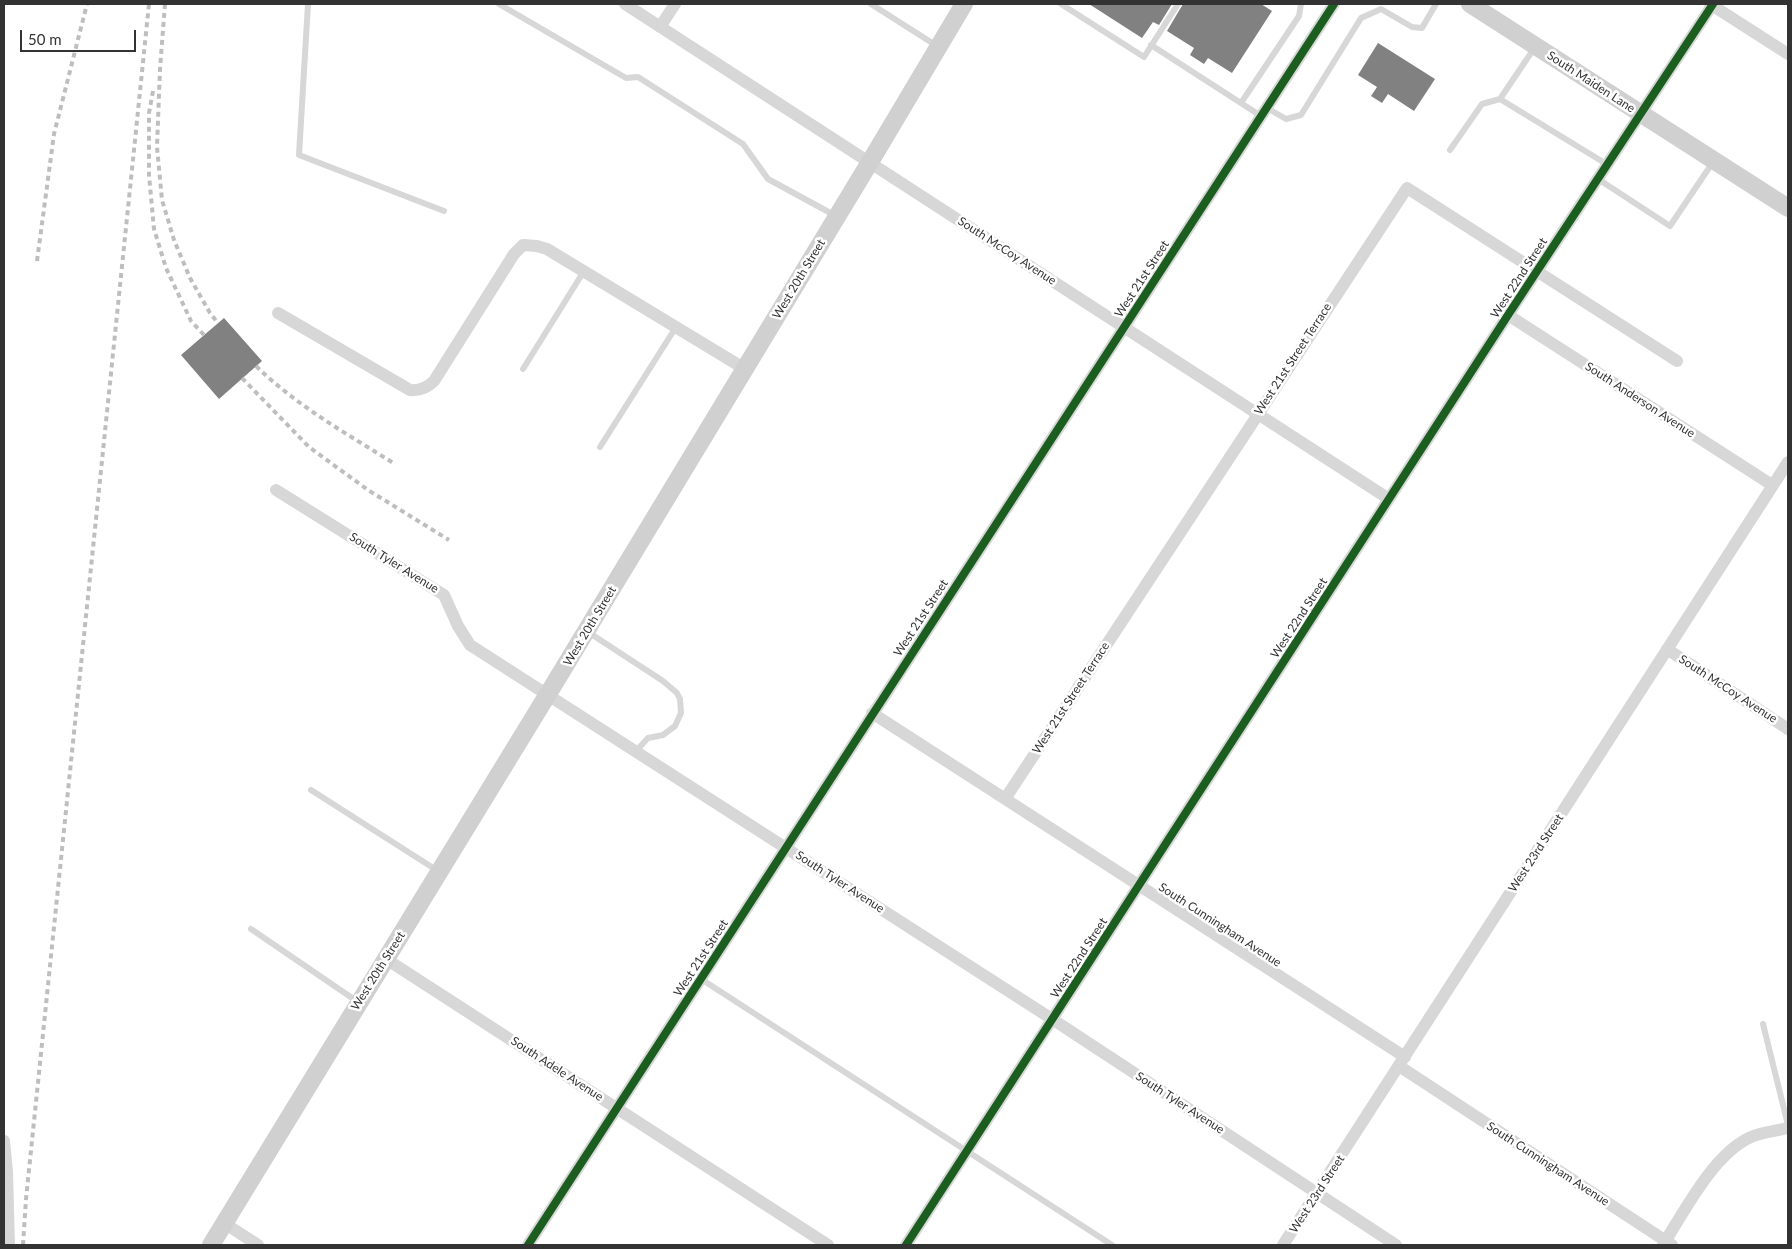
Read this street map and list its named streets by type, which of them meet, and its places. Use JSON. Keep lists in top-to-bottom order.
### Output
{
  "streets": {
    "main road": ["South Maiden Lane", "West 20th Street"],
    "street": [
      "South McCoy Avenue",
      "West 22nd Street",
      "West 21st Street",
      "West 21st Street Terrace",
      "South Anderson Avenue",
      "South Tyler Avenue",
      "West 23rd Street",
      "South Cunningham Avenue",
      "South Adele Avenue"
    ]
  },
  "crossings": [
    ["South Maiden Lane", "West 22nd Street"],
    ["South McCoy Avenue", "West 22nd Street"],
    ["South McCoy Avenue", "West 20th Street"],
    ["South McCoy Avenue", "West 21st Street"],
    ["South McCoy Avenue", "West 21st Street Terrace"],
    ["South McCoy Avenue", "West 23rd Street"],
    ["West 22nd Street", "West 21st Street Terrace"],
    ["West 22nd Street", "South Anderson Avenue"],
    ["West 22nd Street", "South Tyler Avenue"],
    ["West 22nd Street", "South Cunningham Avenue"],
    ["West 20th Street", "South Tyler Avenue"],
    ["West 20th Street", "South Adele Avenue"],
    ["West 21st Street", "South Tyler Avenue"],
    ["West 21st Street", "South Cunningham Avenue"],
    ["West 21st Street", "South Adele Avenue"],
    ["West 21st Street Terrace", "South Cunningham Avenue"],
    ["South Anderson Avenue", "West 23rd Street"],
    ["South Tyler Avenue", "West 23rd Street"],
    ["West 23rd Street", "South Cunningham Avenue"]
  ],
  "scale_bar": "50 m"
}
